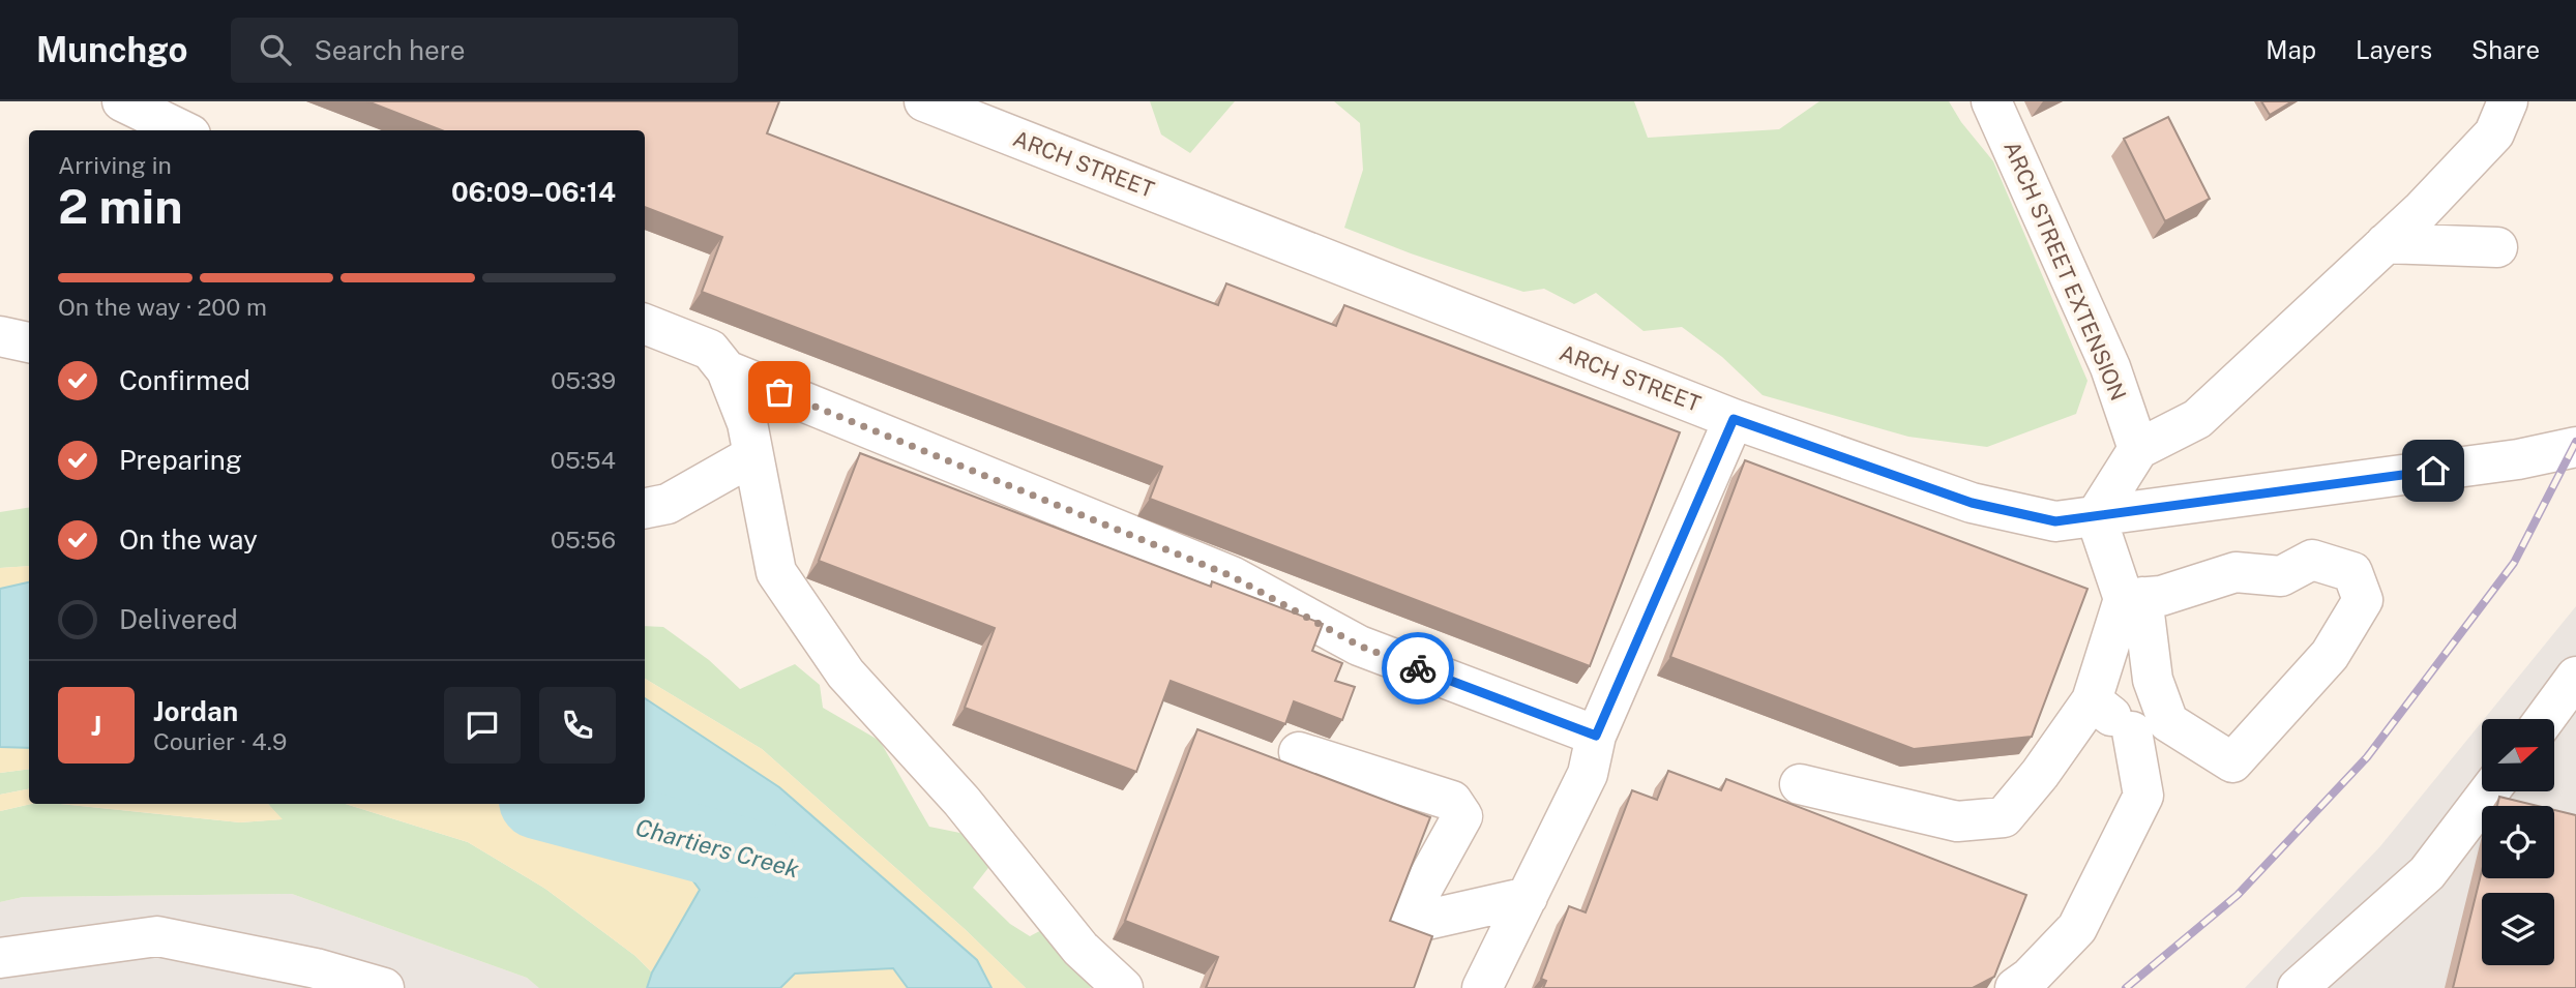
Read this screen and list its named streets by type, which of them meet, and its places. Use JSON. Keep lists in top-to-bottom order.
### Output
{
  "streets": {
    "street": ["ARCH STREET", "ARCH STREET EXTENSION"]
  },
  "water": ["Chartiers Creek"],
  "north": "right",
  "page": {
    "header": "Munchgo",
    "search": "Search here",
    "nav": ["Map", "Layers", "Share"],
    "heading": ["2 min", "Arriving in", "06:09–06:14"],
    "panel": ["Jordan", "Courier · 4.9"],
    "bar": "On the way · 200 m",
    "list": [
      ["Confirmed", "05:39"],
      ["Preparing", "05:54"],
      ["On the way", "05:56"],
      "Delivered"
    ],
    "round": "J"
  }
}
